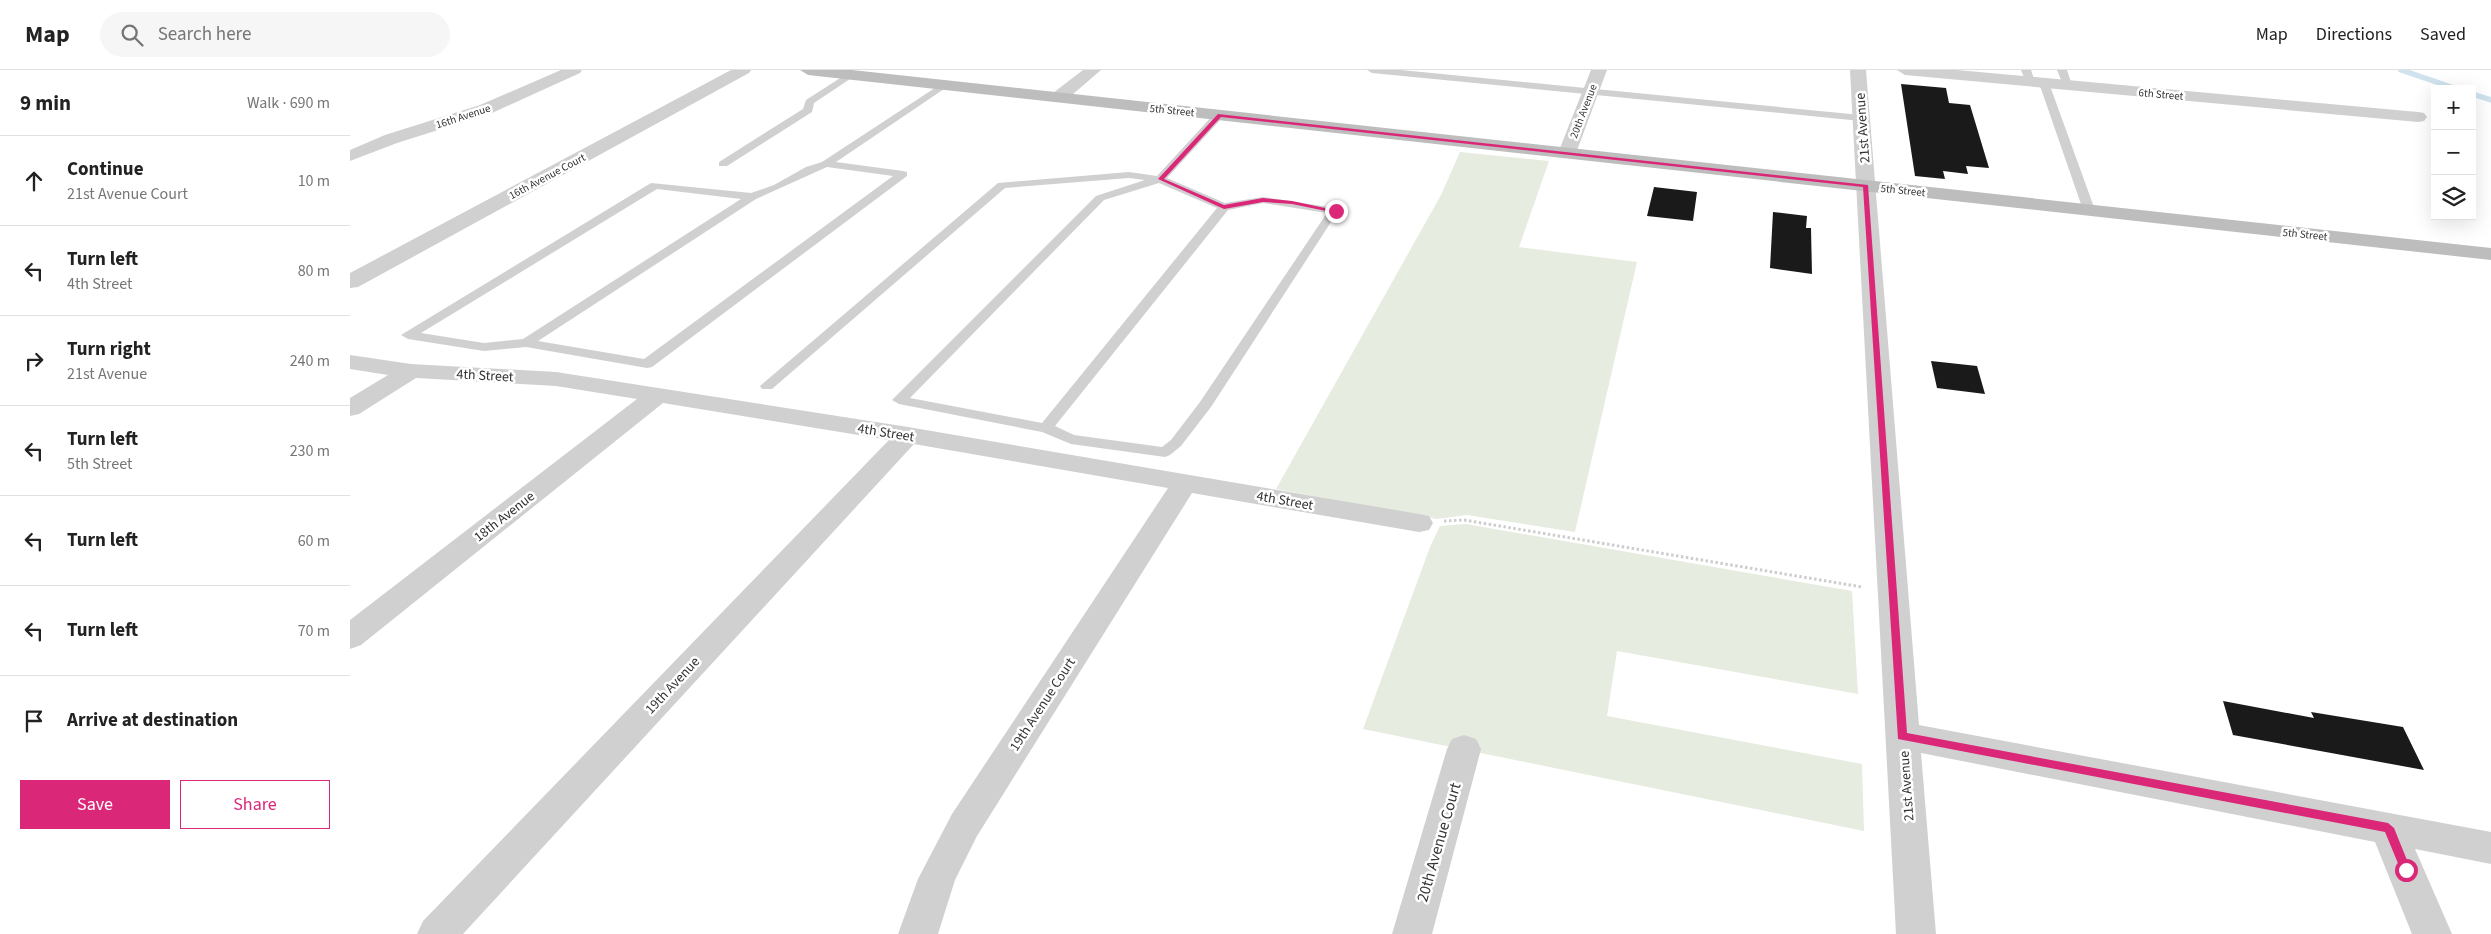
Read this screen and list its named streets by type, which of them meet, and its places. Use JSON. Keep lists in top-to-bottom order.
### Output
{
  "streets": {
    "main road": ["5th Street"],
    "street": [
      "6th Street",
      "20th Avenue",
      "16th Avenue",
      "21st Avenue",
      "16th Avenue Court",
      "4th Street",
      "18th Avenue",
      "19th Avenue",
      "19th Avenue Court",
      "20th Avenue Court"
    ]
  },
  "crossings": [
    ["5th Street", "20th Avenue"],
    ["5th Street", "21st Avenue"],
    ["4th Street", "18th Avenue"],
    ["4th Street", "19th Avenue"],
    ["4th Street", "19th Avenue Court"]
  ],
  "page": {
    "header": "Map",
    "search": "Search here",
    "nav": ["Map", "Directions", "Saved"],
    "heading": ["9 min", "Walk · 690 m"],
    "map_buttons": ["+", "−"],
    "list": [
      ["Continue", "21st Avenue Court", "10 m"],
      ["Turn left", "4th Street", "80 m"],
      ["Turn right", "21st Avenue", "240 m"],
      ["Turn left", "5th Street", "230 m"],
      ["Turn left", "60 m"],
      ["Turn left", "70 m"],
      "Arrive at destination"
    ],
    "buttons": ["Save", "Share"]
  }
}
